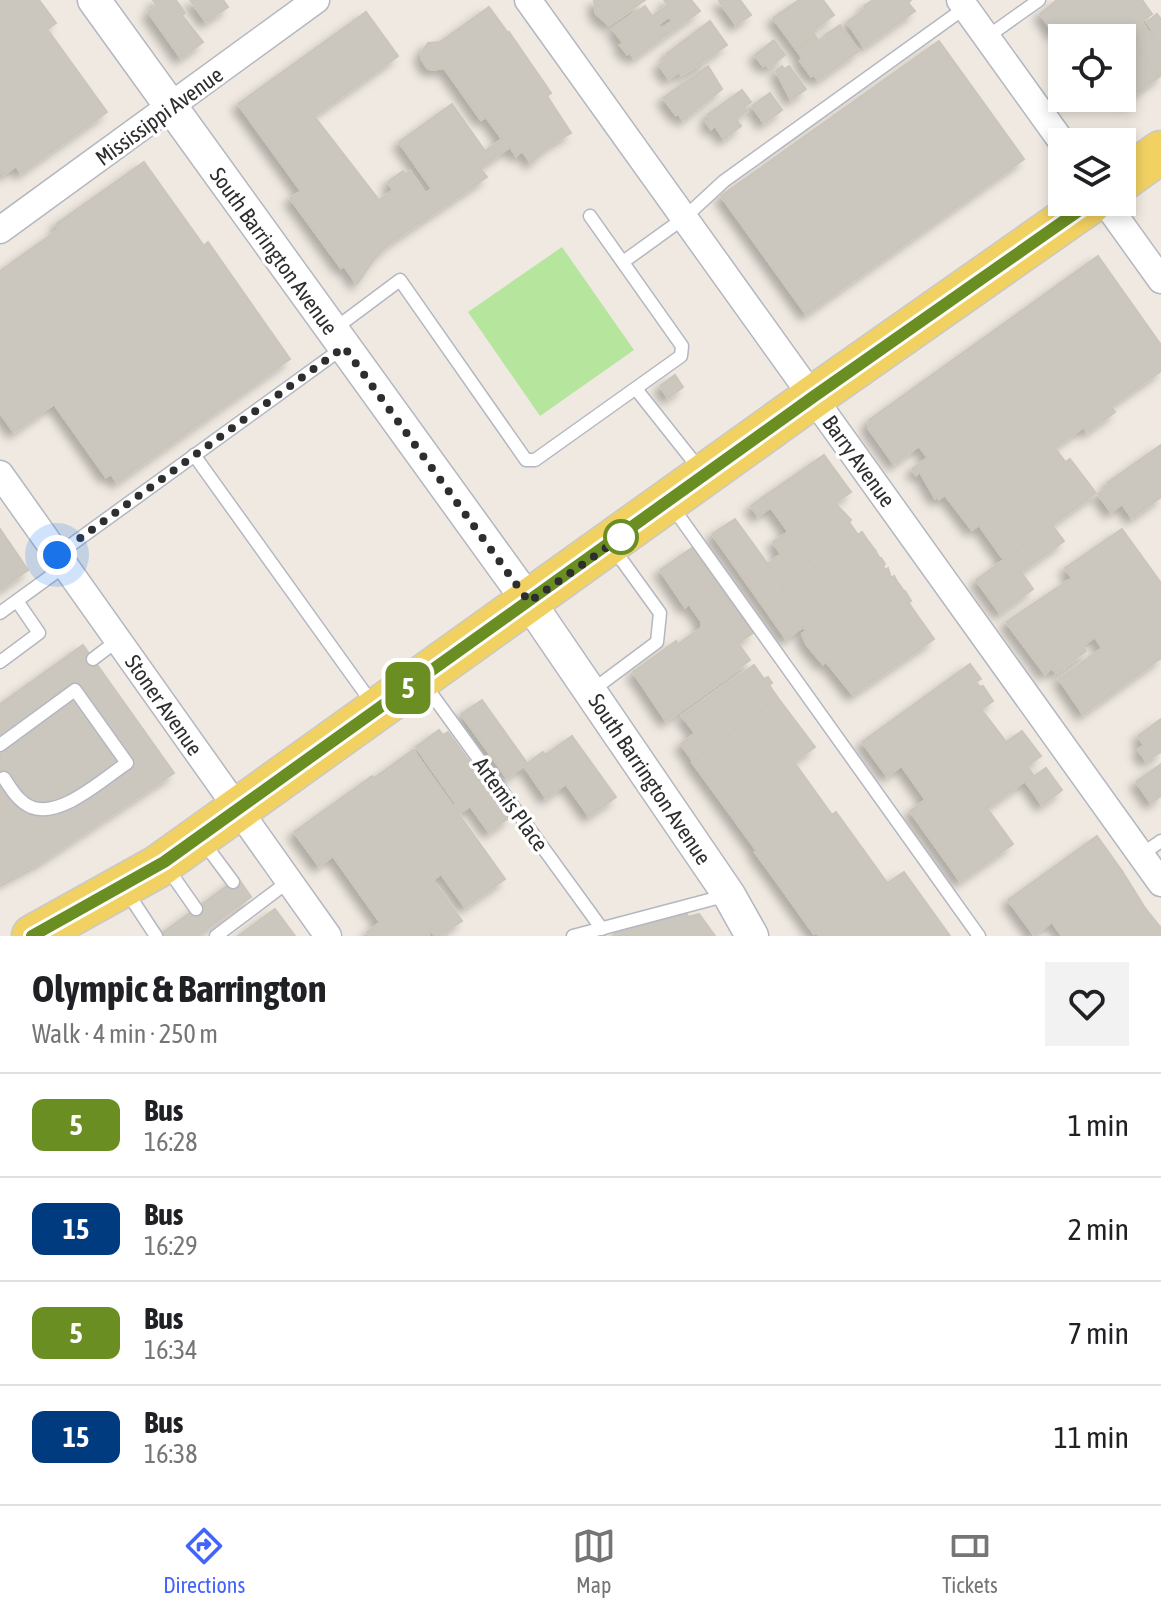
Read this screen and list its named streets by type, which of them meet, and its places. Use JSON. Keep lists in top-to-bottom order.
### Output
{
  "streets": {
    "street": [
      "Mississippi Avenue",
      "South Barrington Avenue",
      "Barry Avenue",
      "Stoner Avenue"
    ],
    "lane": ["Artemis Place"]
  },
  "crossings": [
    ["Mississippi Avenue", "South Barrington Avenue"]
  ],
  "lines": ["bus line 5"],
  "page": {
    "on_map": "5",
    "heading": ["Olympic & Barrington", "Walk · 4 min · 250 m"],
    "list": [
      {
        "mark": "5",
        "name": "Bus",
        "note": "16:28",
        "value": "1 min"
      },
      {
        "mark": "15",
        "name": "Bus",
        "note": "16:29",
        "value": "2 min"
      },
      {
        "mark": "5",
        "name": "Bus",
        "note": "16:34",
        "value": "7 min"
      },
      {
        "mark": "15",
        "name": "Bus",
        "note": "16:38",
        "value": "11 min"
      }
    ],
    "tabs": ["Directions", "Map", "Tickets"]
  }
}
